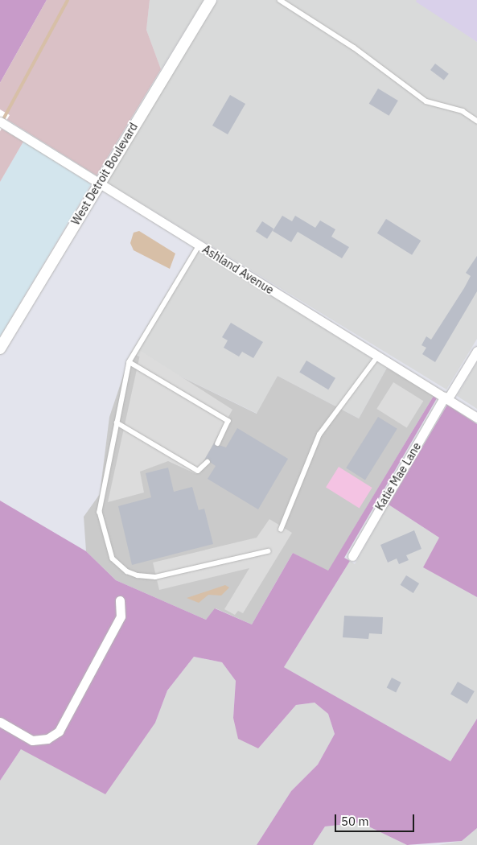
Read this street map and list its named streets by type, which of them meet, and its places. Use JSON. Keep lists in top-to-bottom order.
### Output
{
  "streets": {
    "street": ["West Detroit Boulevard", "Ashland Avenue", "Katie Mae Lane"]
  },
  "crossings": [
    ["West Detroit Boulevard", "Ashland Avenue"],
    ["Ashland Avenue", "Katie Mae Lane"]
  ],
  "scale_bar": "50 m"
}
